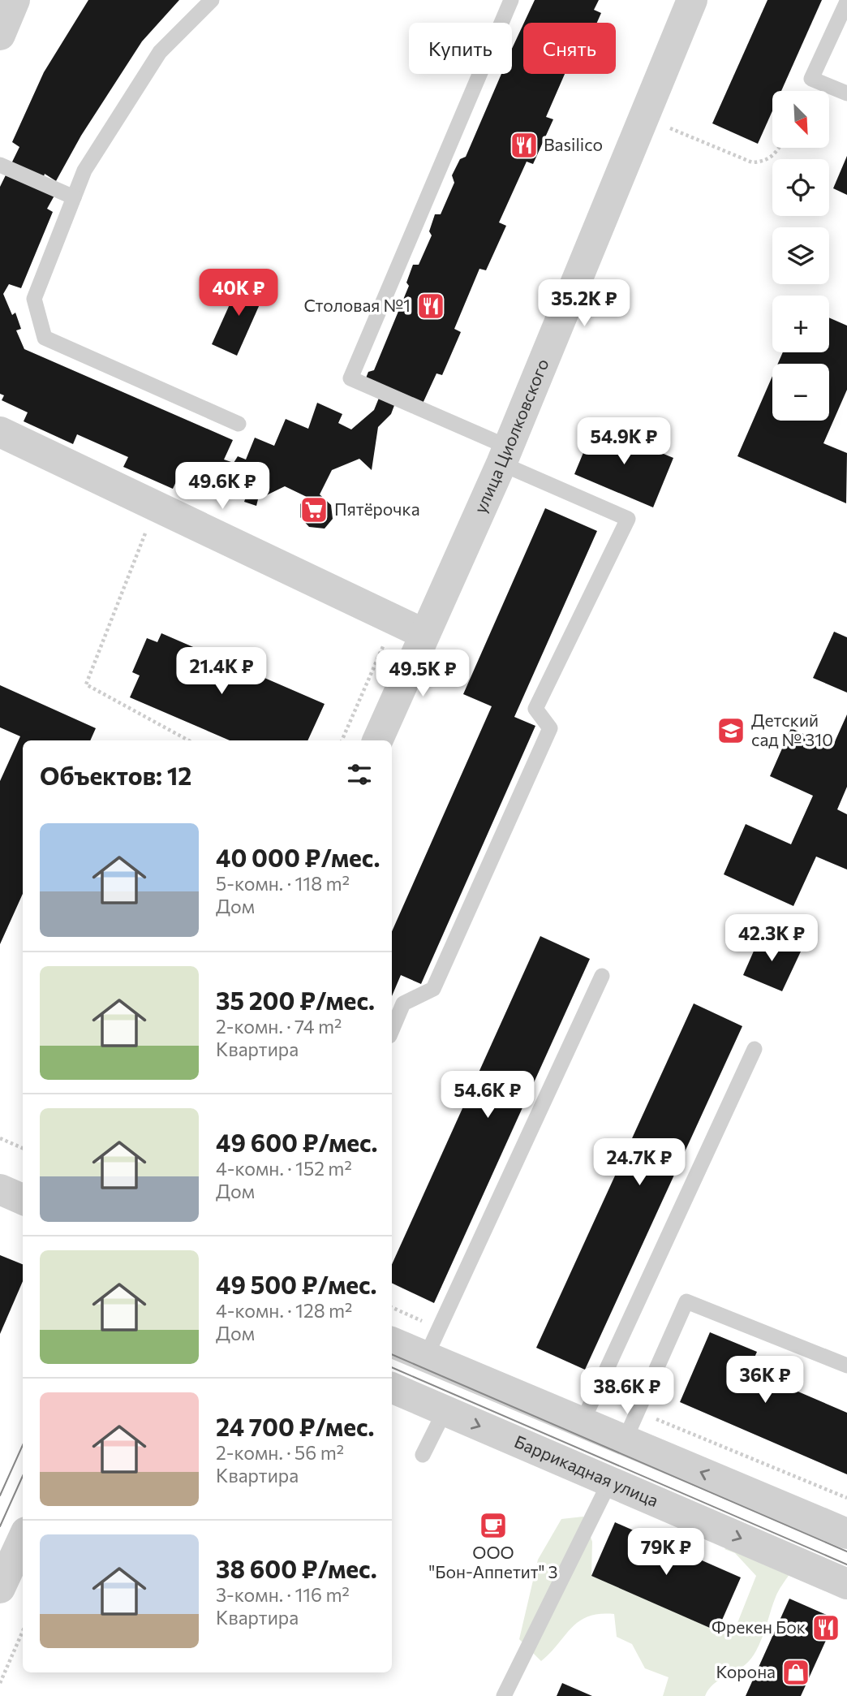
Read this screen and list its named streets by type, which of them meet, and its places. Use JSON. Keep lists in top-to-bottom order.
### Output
{
  "streets": {
    "street": ["улица Циолковского", "Баррикадная улица"]
  },
  "places": {
    "restaurant": ["Basilico", "Столовая №1", "Фрекен Бок"],
    "supermarket": ["Пятёрочка"],
    "school or university": ["Детский сад № 310"],
    "cafe": ["ООО \"Бон-Аппетит\" 3"],
    "shop": ["Корона"]
  },
  "north": "bottom right",
  "page": {
    "chip": ["Купить", "Снять"],
    "map_buttons": ["+", "−"],
    "price": [
      "40K ₽",
      "35.2K ₽",
      "54.9K ₽",
      "49.6K ₽",
      "21.4K ₽",
      "49.5K ₽",
      "42.3K ₽",
      "54.6K ₽",
      "24.7K ₽",
      "36K ₽",
      "38.6K ₽",
      "79K ₽"
    ],
    "heading": "Объектов: 12",
    "list": [
      {
        "name": "40 000 ₽/мес.",
        "note": "5-комн. · 118 m² · Дом"
      },
      {
        "name": "35 200 ₽/мес.",
        "note": "2-комн. · 74 m² · Квартира"
      },
      {
        "name": "49 600 ₽/мес.",
        "note": "4-комн. · 152 m² · Дом"
      },
      {
        "name": "49 500 ₽/мес.",
        "note": "4-комн. · 128 m² · Дом"
      },
      {
        "name": "24 700 ₽/мес.",
        "note": "2-комн. · 56 m² · Квартира"
      },
      {
        "name": "38 600 ₽/мес.",
        "note": "3-комн. · 116 m² · Квартира"
      }
    ]
  }
}
